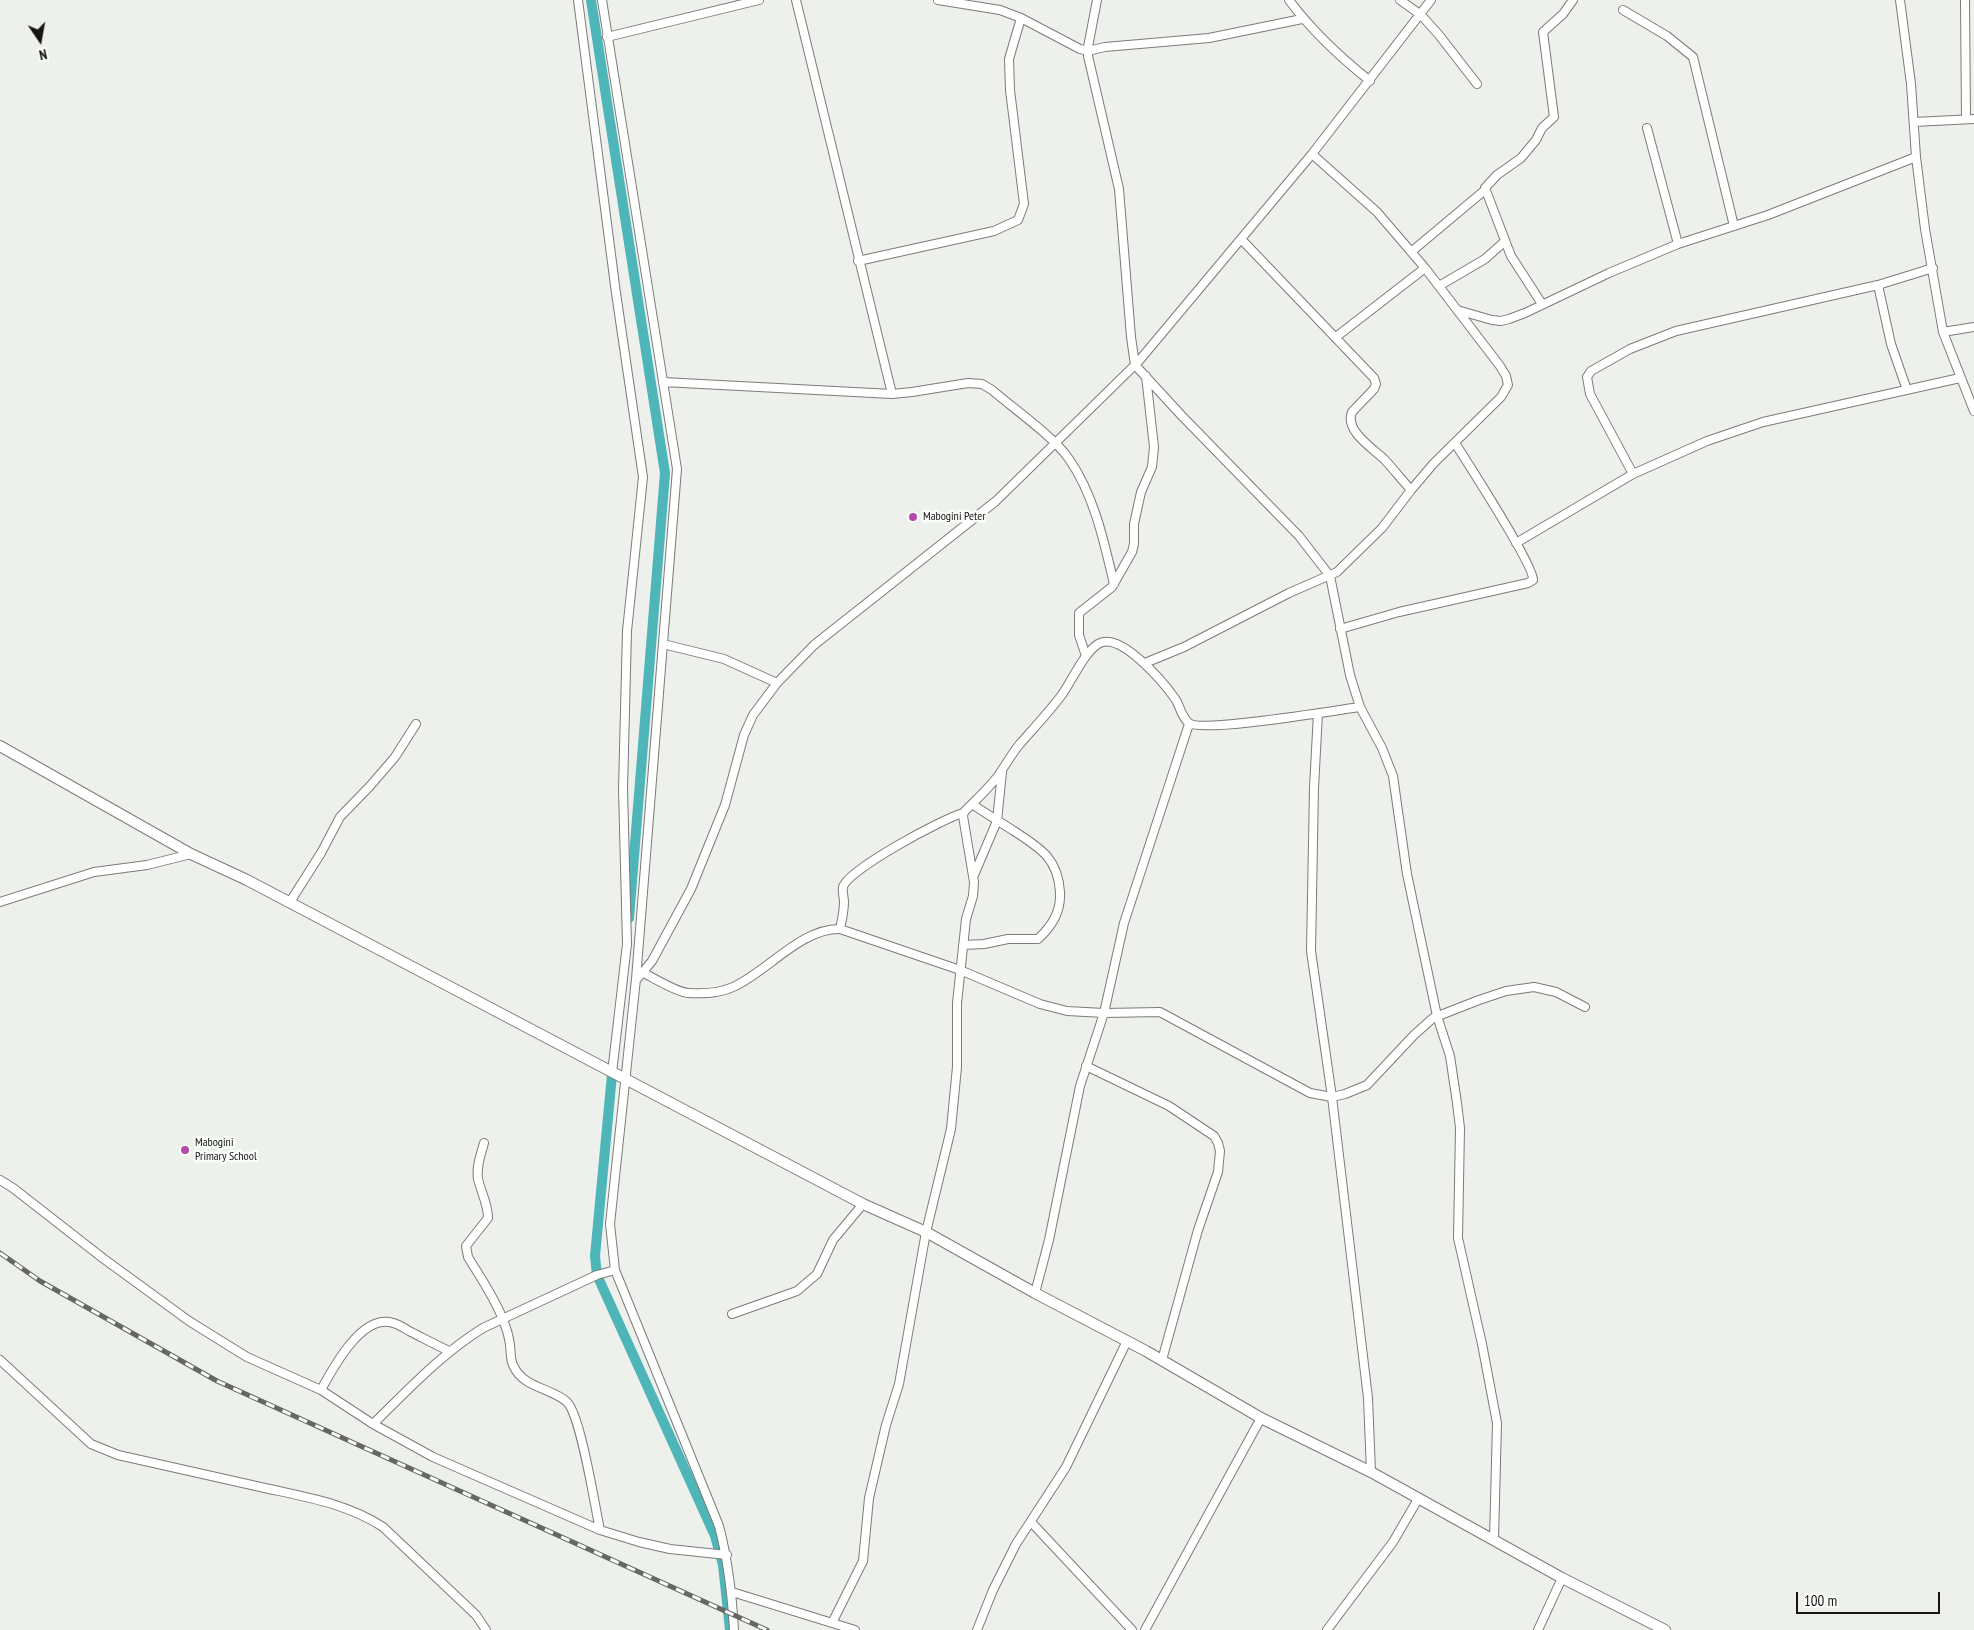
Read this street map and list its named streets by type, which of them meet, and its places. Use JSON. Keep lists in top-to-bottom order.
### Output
{
  "places": ["Mabogini Peter", "Mabogini Primary School"],
  "scale_bar": "100 m",
  "north": "bottom"
}
